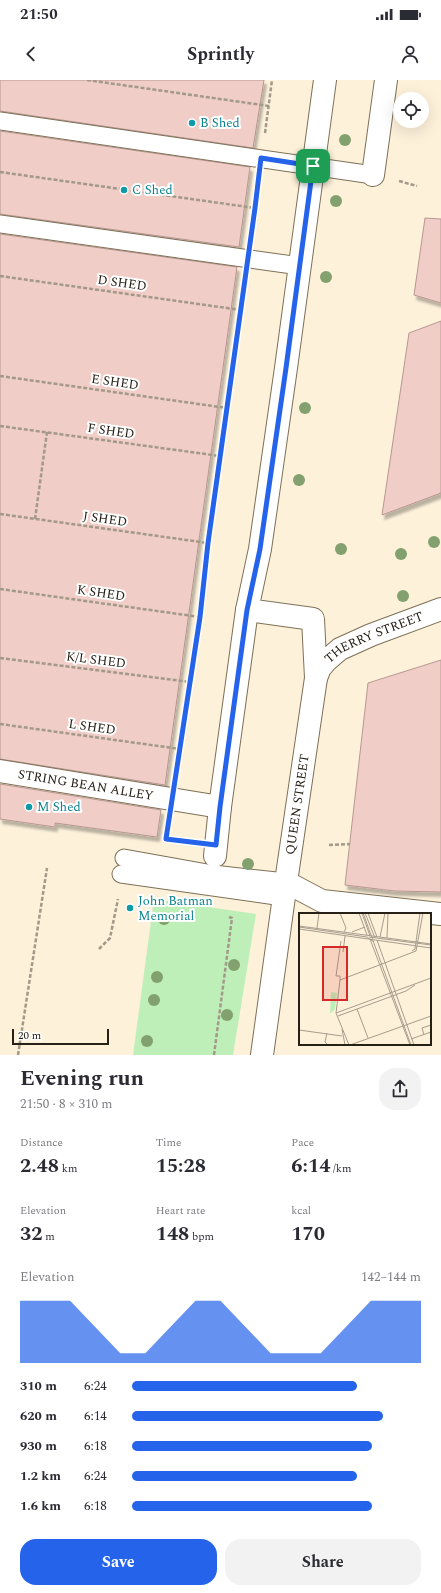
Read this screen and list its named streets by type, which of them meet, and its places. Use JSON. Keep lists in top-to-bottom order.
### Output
{
  "streets": {
    "street": ["THERRY STREET", "STRING BEAN ALLEY", "QUEEN STREET"],
    "path": [
      "D SHED",
      "E SHED",
      "F SHED",
      "J SHED",
      "K SHED",
      "K/L SHED",
      "L SHED"
    ]
  },
  "crossings": [
    ["THERRY STREET", "QUEEN STREET"]
  ],
  "places": [
    "B Shed",
    "C Shed",
    "M Shed",
    "John Batman Memorial"
  ],
  "scale_bar": "20 m",
  "page": {
    "status": "21:50",
    "header": "Sprintly",
    "scale": "20 m",
    "heading": ["Evening run", "21:50 · 8 × 310 m"],
    "stats": [
      ["Distance", "2.48 km"],
      ["Time", "15:28"],
      ["Pace", "6:14 /km"],
      ["Elevation", "32 m"],
      ["Heart rate", "148 bpm"],
      ["kcal", "170"]
    ],
    "chart": ["Elevation", "142–144 m"],
    "list": [
      {
        "name": "310 m",
        "note": "6:24"
      },
      {
        "name": "620 m",
        "note": "6:14"
      },
      {
        "name": "930 m",
        "note": "6:18"
      },
      {
        "name": "1.2 km",
        "note": "6:24"
      },
      {
        "name": "1.6 km",
        "note": "6:18"
      }
    ],
    "buttons": ["Save", "Share"]
  }
}
